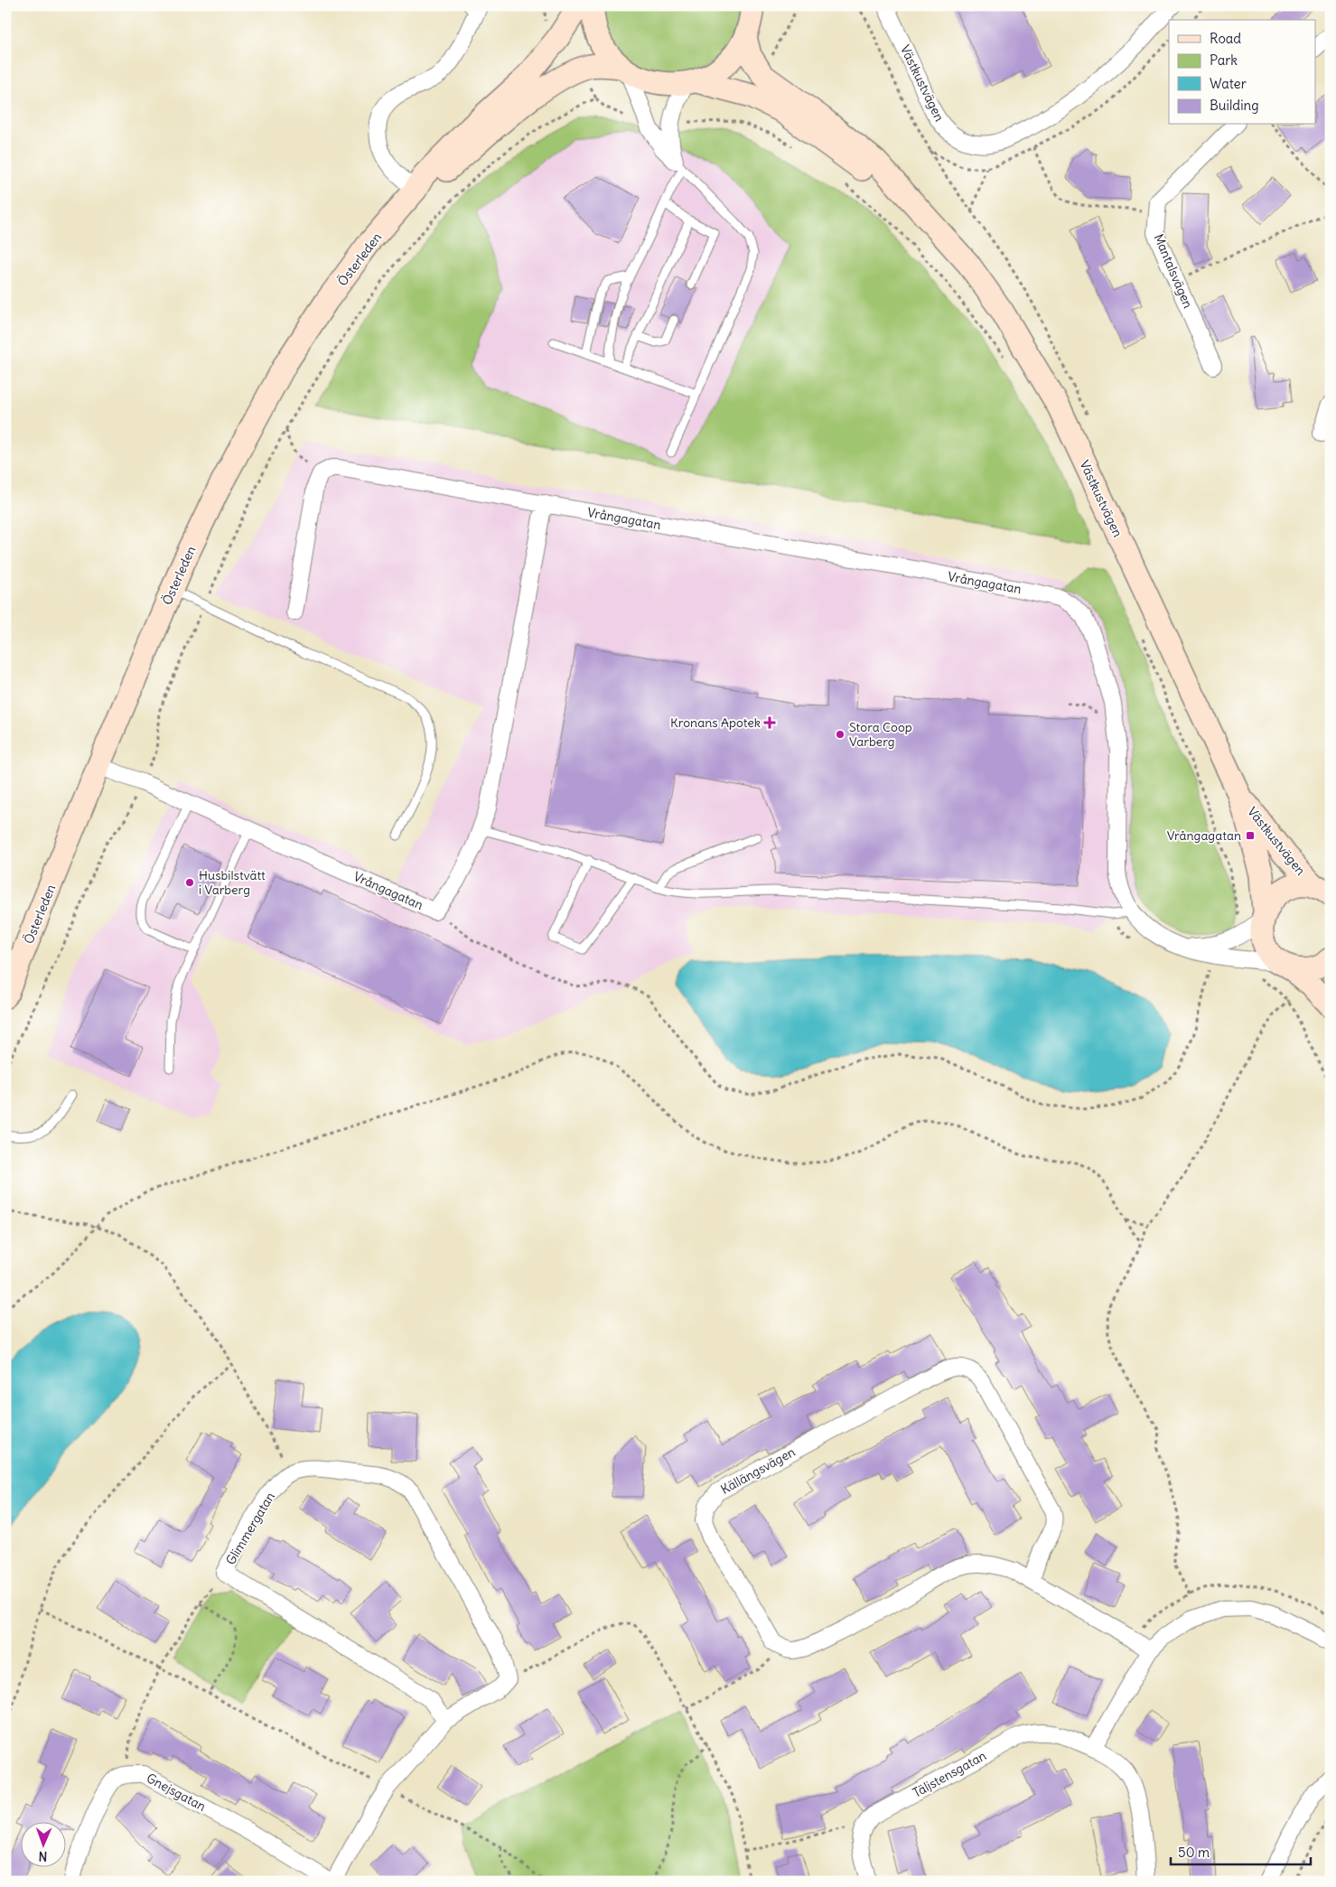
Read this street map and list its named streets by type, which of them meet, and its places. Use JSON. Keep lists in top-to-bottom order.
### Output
{
  "streets": {
    "street": [
      "Västkustvägen",
      "Österleden",
      "Mantalsvägen",
      "Vrångagatan",
      "Källängsvägen",
      "Glimmergatan",
      "Täljstensgatan",
      "Gnejsgatan"
    ]
  },
  "crossings": [
    ["Västkustvägen", "Vrångagatan"],
    ["Österleden", "Vrångagatan"]
  ],
  "places": {
    "health": ["Kronans Apotek"],
    "other": ["Stora Coop Varberg", "Husbilstvätt i Varberg"],
    "transit": ["Vrångagatan"]
  },
  "legend": [
    "Road",
    "Park",
    "Water",
    "Building"
  ],
  "scale_bar": "50 m",
  "north": "bottom"
}
